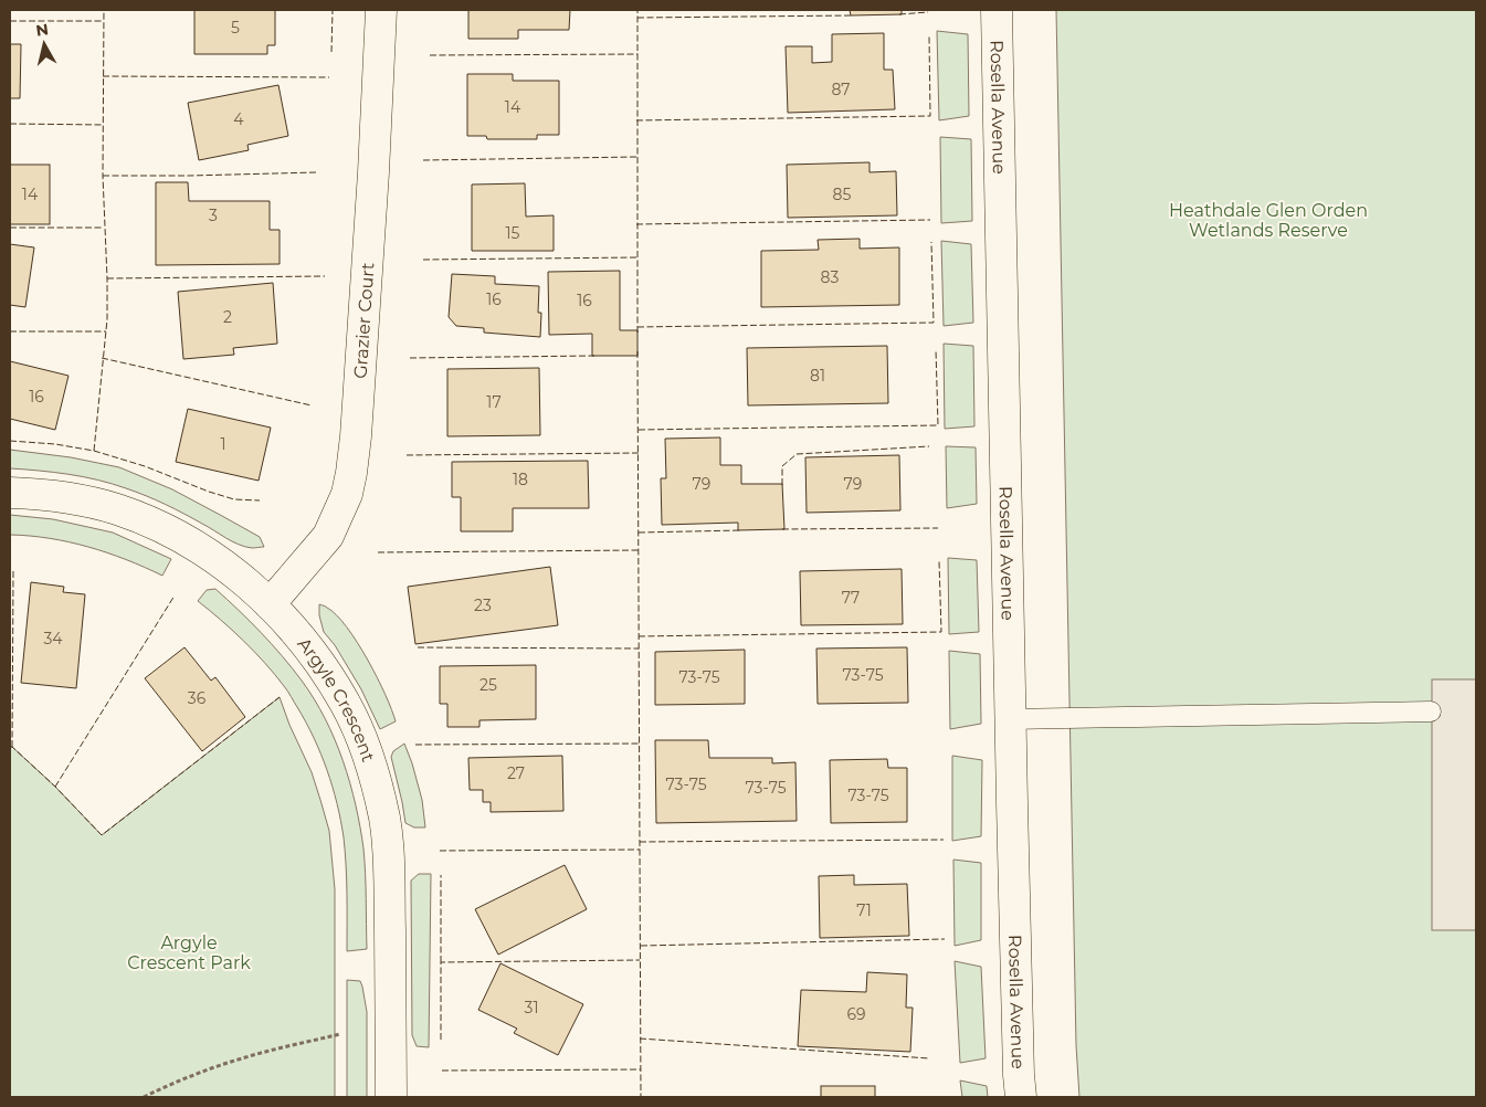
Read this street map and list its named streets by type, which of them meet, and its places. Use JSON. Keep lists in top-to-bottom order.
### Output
{
  "streets": {
    "street": ["Rosella Avenue", "Grazier Court", "Argyle Crescent"]
  },
  "crossings": [
    ["Grazier Court", "Argyle Crescent"]
  ],
  "parks": ["Heathdale Glen Orden Wetlands Reserve", "Argyle Crescent Park"],
  "house_numbers": [
    "5",
    "87",
    "14",
    "4",
    "14",
    "85",
    "3",
    "15",
    "83",
    "16",
    "16",
    "2",
    "81",
    "16",
    "17",
    "1",
    "18",
    "79",
    "79",
    "77",
    "23",
    "34",
    "73-75",
    "73-75",
    "25",
    "36",
    "27",
    "73-75",
    "73-75",
    "73-75",
    "71",
    "31",
    "69"
  ],
  "north": "top"
}
